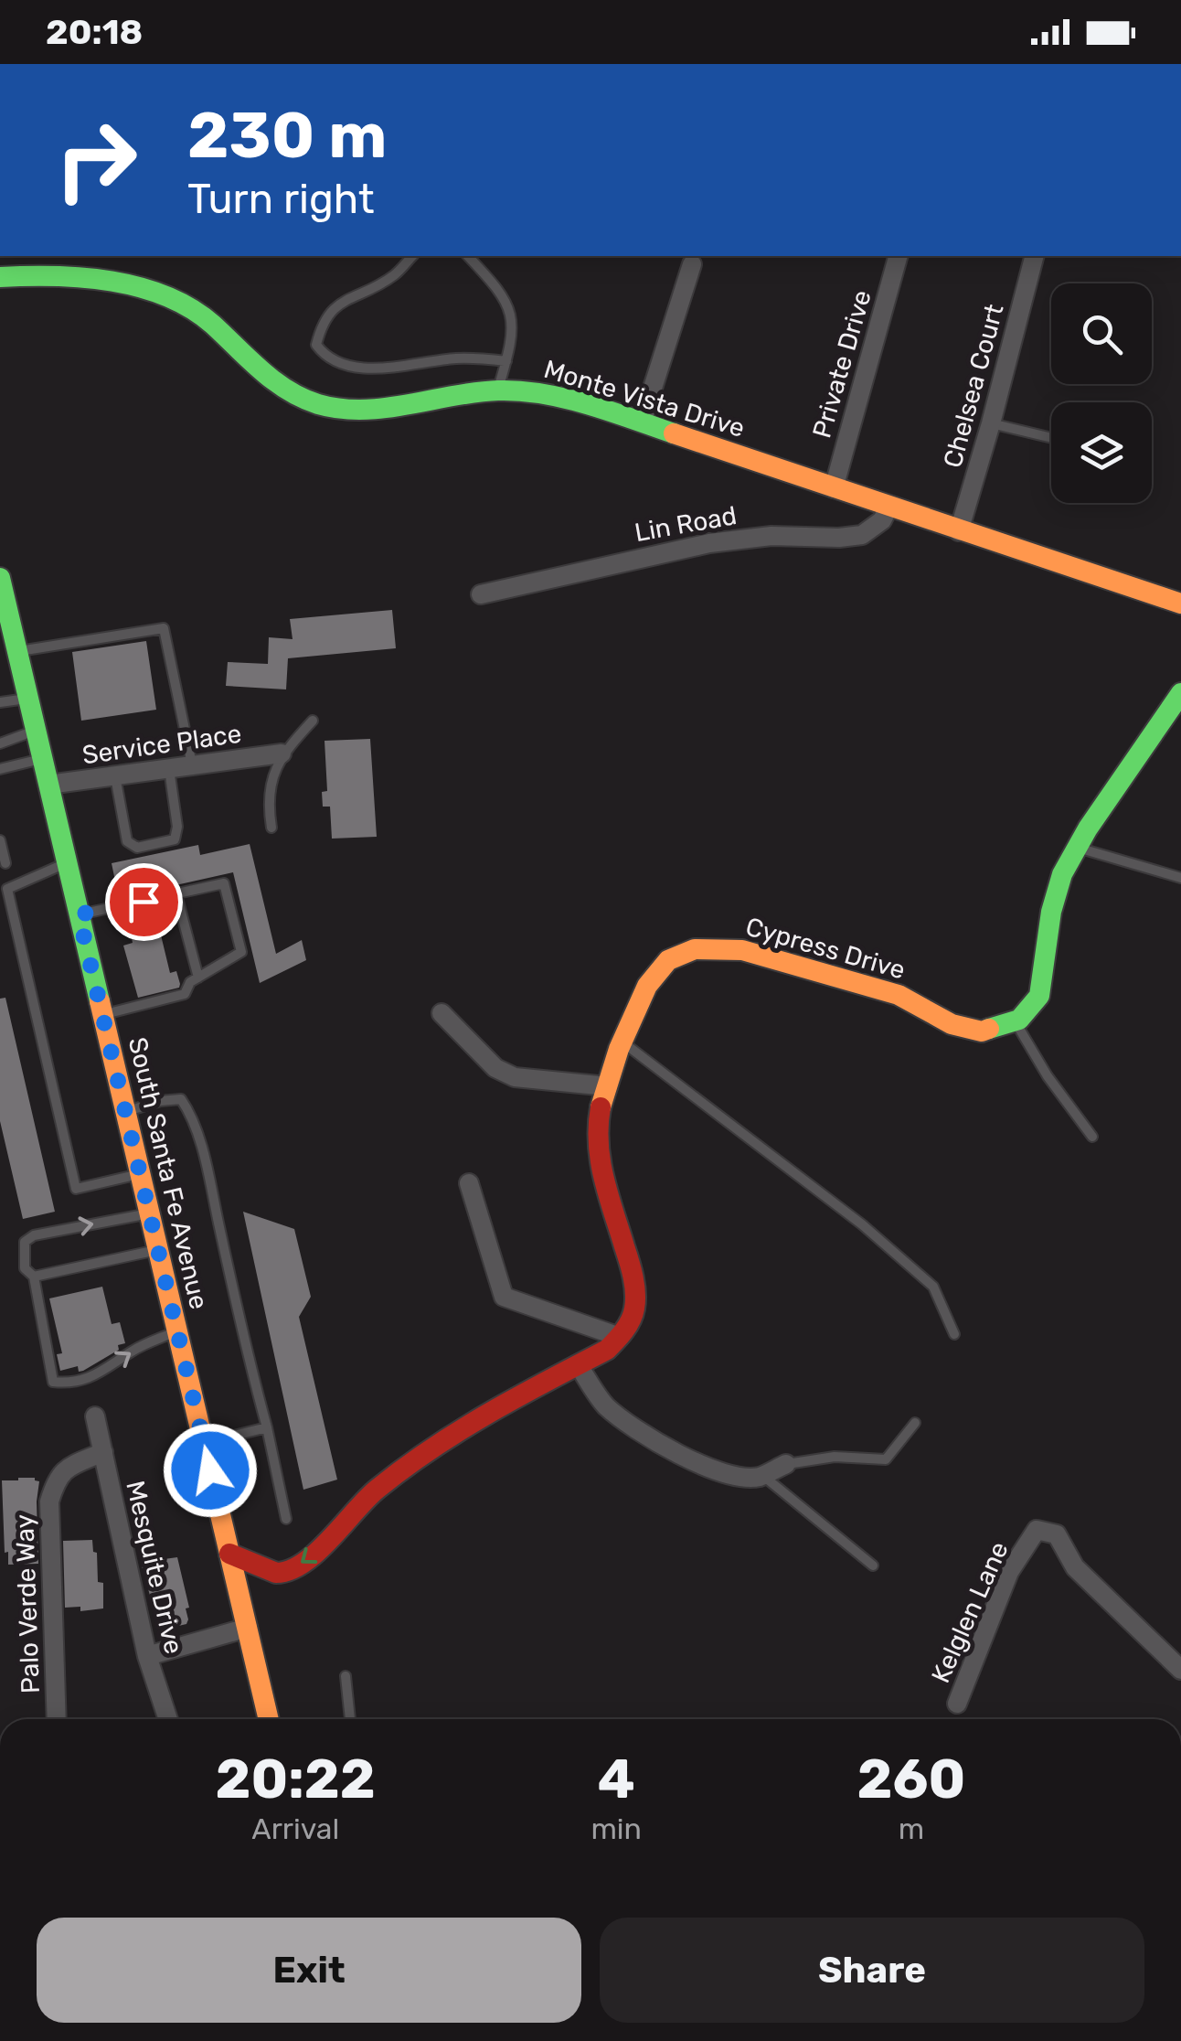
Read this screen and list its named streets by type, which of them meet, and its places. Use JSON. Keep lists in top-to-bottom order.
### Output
{
  "streets": {
    "main road": ["Monte Vista Drive", "Cypress Drive", "South Santa Fe Avenue"],
    "street": [
      "Private Drive",
      "Chelsea Court",
      "Lin Road",
      "Service Place",
      "Mesquite Drive",
      "Palo Verde Way",
      "Kelglen Lane"
    ]
  },
  "crossings": [
    ["Private Drive", "Monte Vista Drive"],
    ["Chelsea Court", "Monte Vista Drive"],
    ["Monte Vista Drive", "Lin Road"],
    ["Service Place", "South Santa Fe Avenue"],
    ["Mesquite Drive", "Palo Verde Way"]
  ],
  "page": {
    "status": "20:18",
    "turn": ["230 m", "Turn right"],
    "eta": [
      "20:22",
      "Arrival",
      "4",
      "min",
      "260",
      "m"
    ],
    "buttons": ["Exit", "Share"]
  }
}
